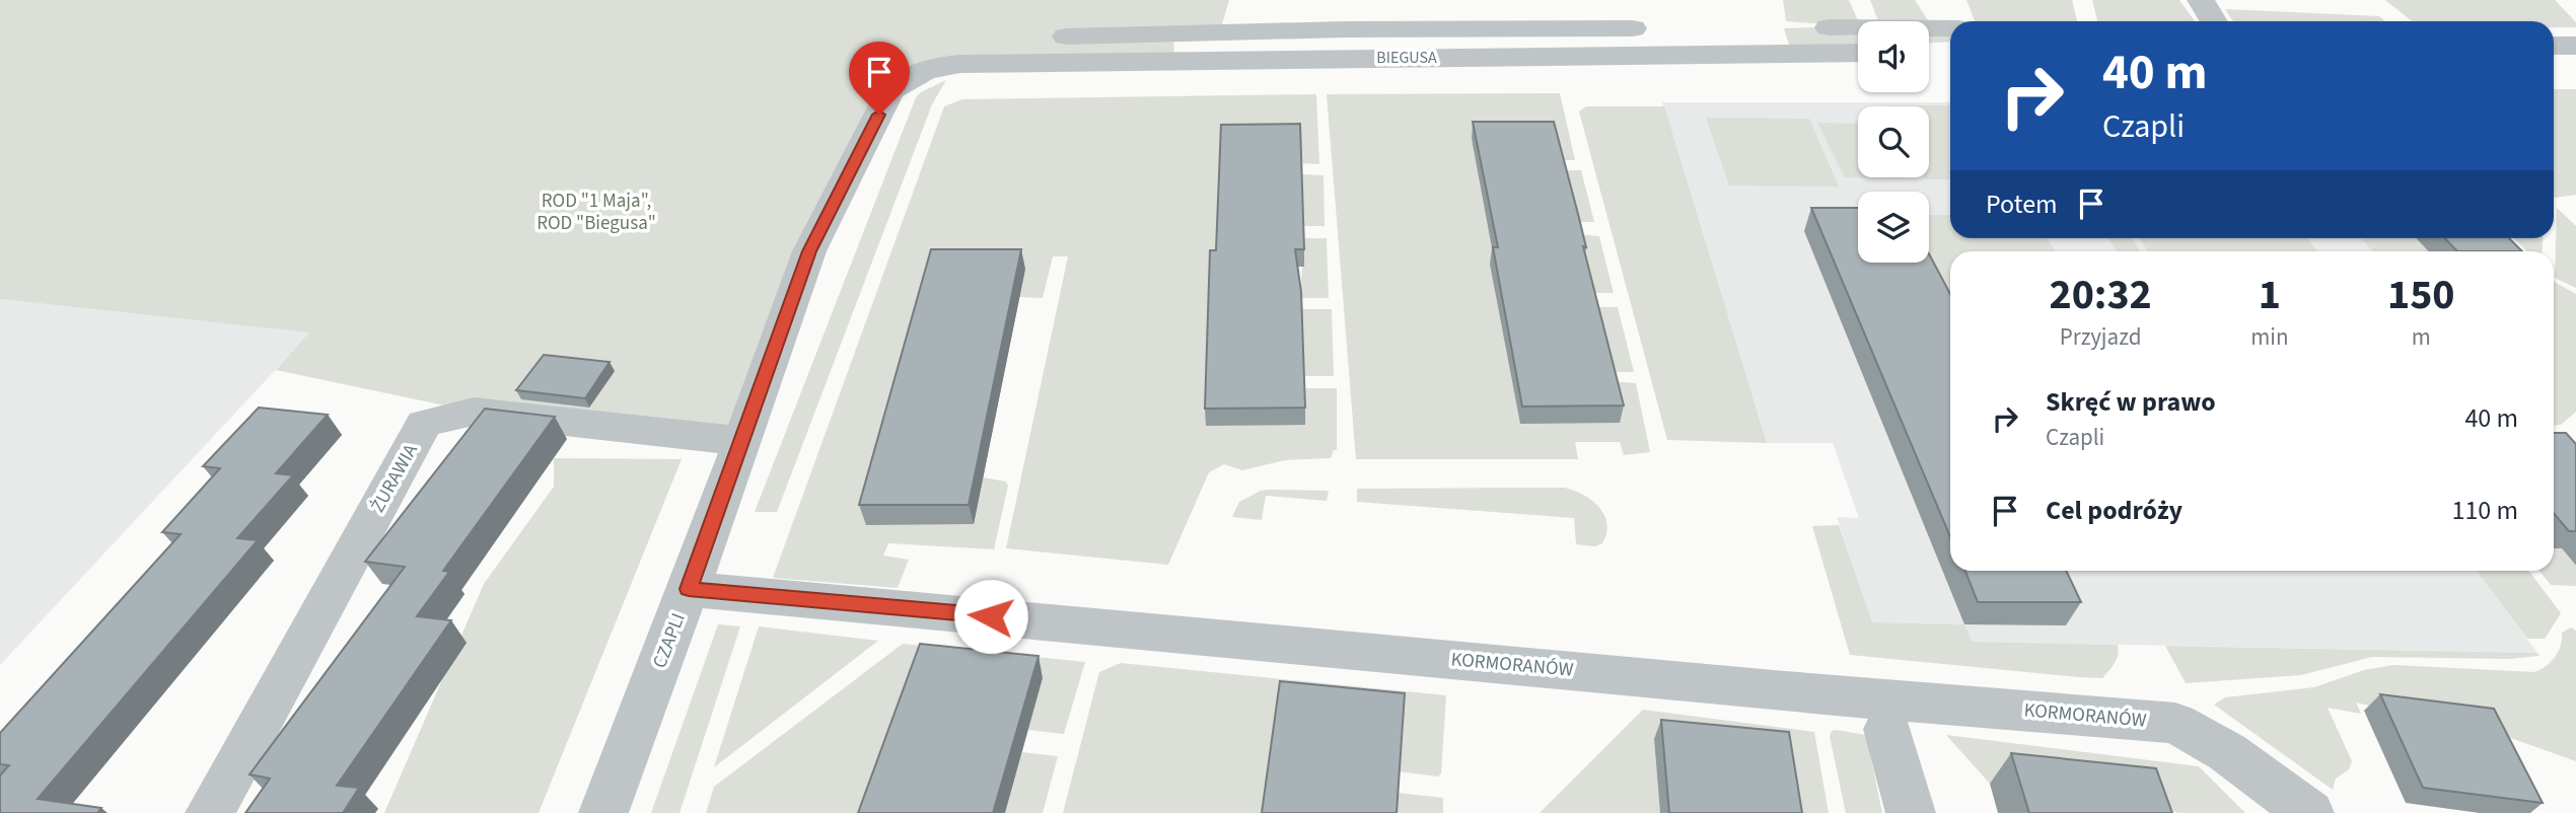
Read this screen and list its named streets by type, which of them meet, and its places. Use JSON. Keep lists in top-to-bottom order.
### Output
{
  "streets": {
    "street": [
      "BIEGUSA",
      "ŻURAWIA",
      "CZAPLI",
      "KORMORANÓW"
    ]
  },
  "crossings": [
    ["BIEGUSA", "CZAPLI"],
    ["ŻURAWIA", "CZAPLI"],
    ["CZAPLI", "KORMORANÓW"]
  ],
  "parks": ["ROD \"1 Maja\", ROD \"Biegusa\""],
  "page": {
    "turn": ["40 m", "Czapli"],
    "then": "Potem",
    "eta": [
      "20:32",
      "Przyjazd",
      "1",
      "min",
      "150",
      "m"
    ],
    "list": [
      {
        "name": "Skręć w prawo",
        "note": "Czapli",
        "value": "40 m"
      },
      {
        "name": "Cel podróży",
        "value": "110 m"
      }
    ]
  }
}
